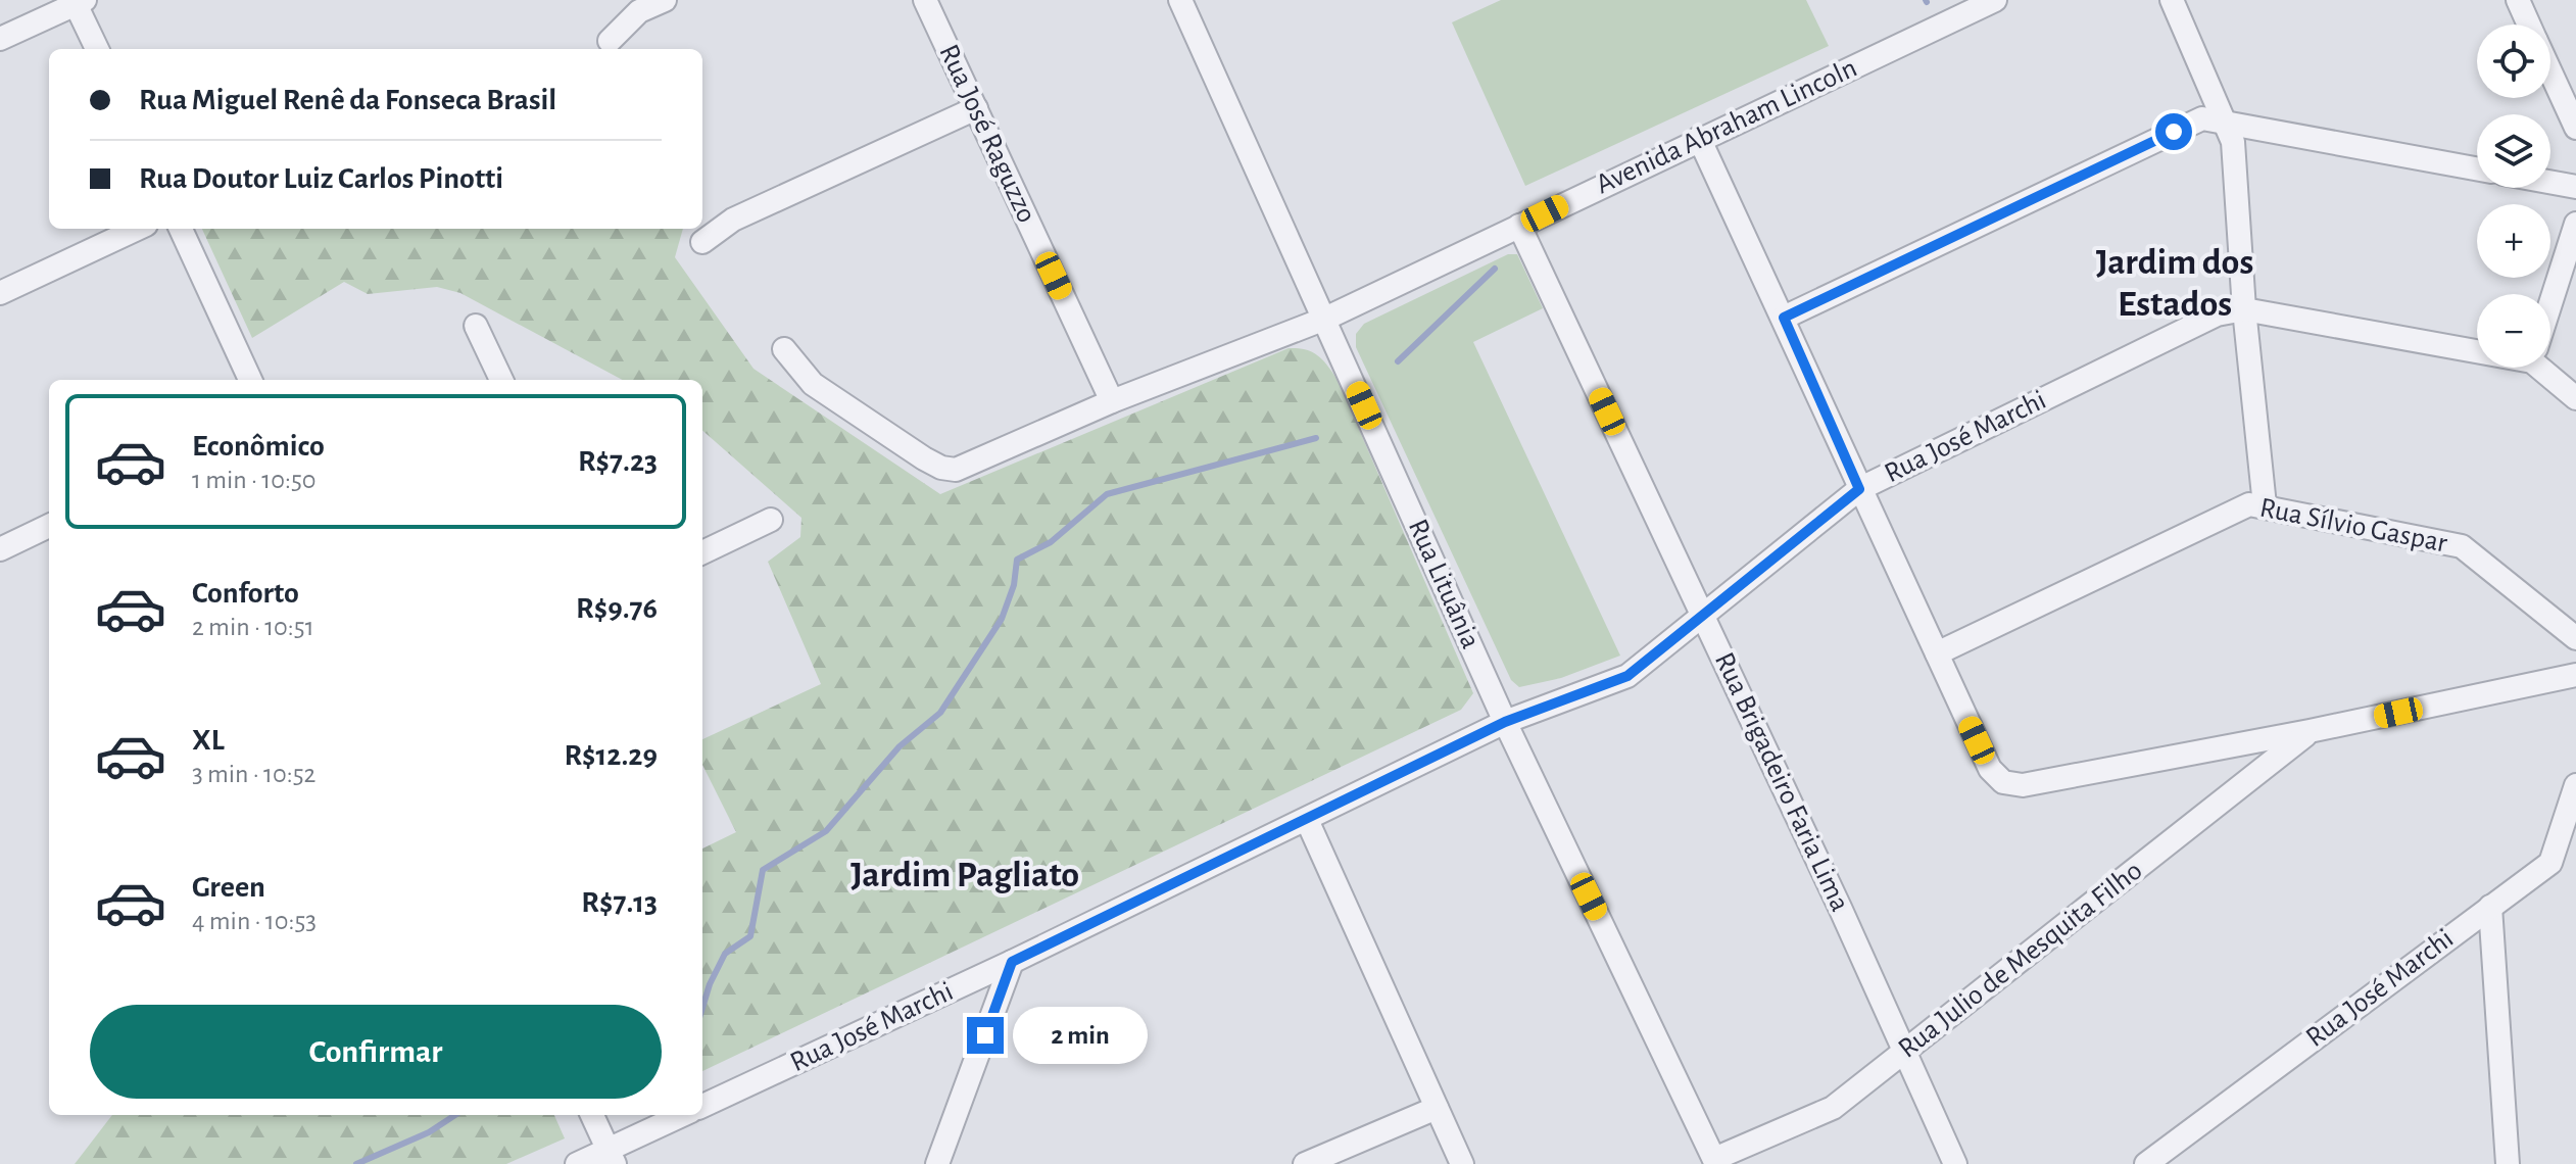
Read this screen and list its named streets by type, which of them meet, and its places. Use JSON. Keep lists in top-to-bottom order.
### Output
{
  "streets": {
    "street": [
      "Avenida Abraham Lincoln",
      "Rua José Raguzzo",
      "Rua José Marchi",
      "Rua Sílvio Gaspar",
      "Rua Lituânia",
      "Rua Brigadeiro Faria Lima",
      "Rua Julio de Mesquita Filho"
    ]
  },
  "crossings": [
    ["Avenida Abraham Lincoln", "Rua José Raguzzo"],
    ["Avenida Abraham Lincoln", "Rua Lituânia"],
    ["Avenida Abraham Lincoln", "Rua Brigadeiro Faria Lima"],
    ["Rua José Marchi", "Rua Lituânia"],
    ["Rua José Marchi", "Rua Brigadeiro Faria Lima"],
    ["Rua Lituânia", "Rua Julio de Mesquita Filho"],
    ["Rua Brigadeiro Faria Lima", "Rua Julio de Mesquita Filho"]
  ],
  "districts": ["Jardim dos Estados", "Jardim Pagliato"],
  "page": {
    "map_buttons": ["+", "−"],
    "banner": ["Rua Miguel Renê da Fonseca Brasil", "Rua Doutor Luiz Carlos Pinotti"],
    "list": [
      {
        "name": "Econômico",
        "note": "1 min · 10:50",
        "value": "R$7.23"
      },
      {
        "name": "Conforto",
        "note": "2 min · 10:51",
        "value": "R$9.76"
      },
      {
        "name": "XL",
        "note": "3 min · 10:52",
        "value": "R$12.29"
      },
      {
        "name": "Green",
        "note": "4 min · 10:53",
        "value": "R$7.13"
      }
    ],
    "buttons": "Confirmar",
    "bubble": "2 min"
  }
}
